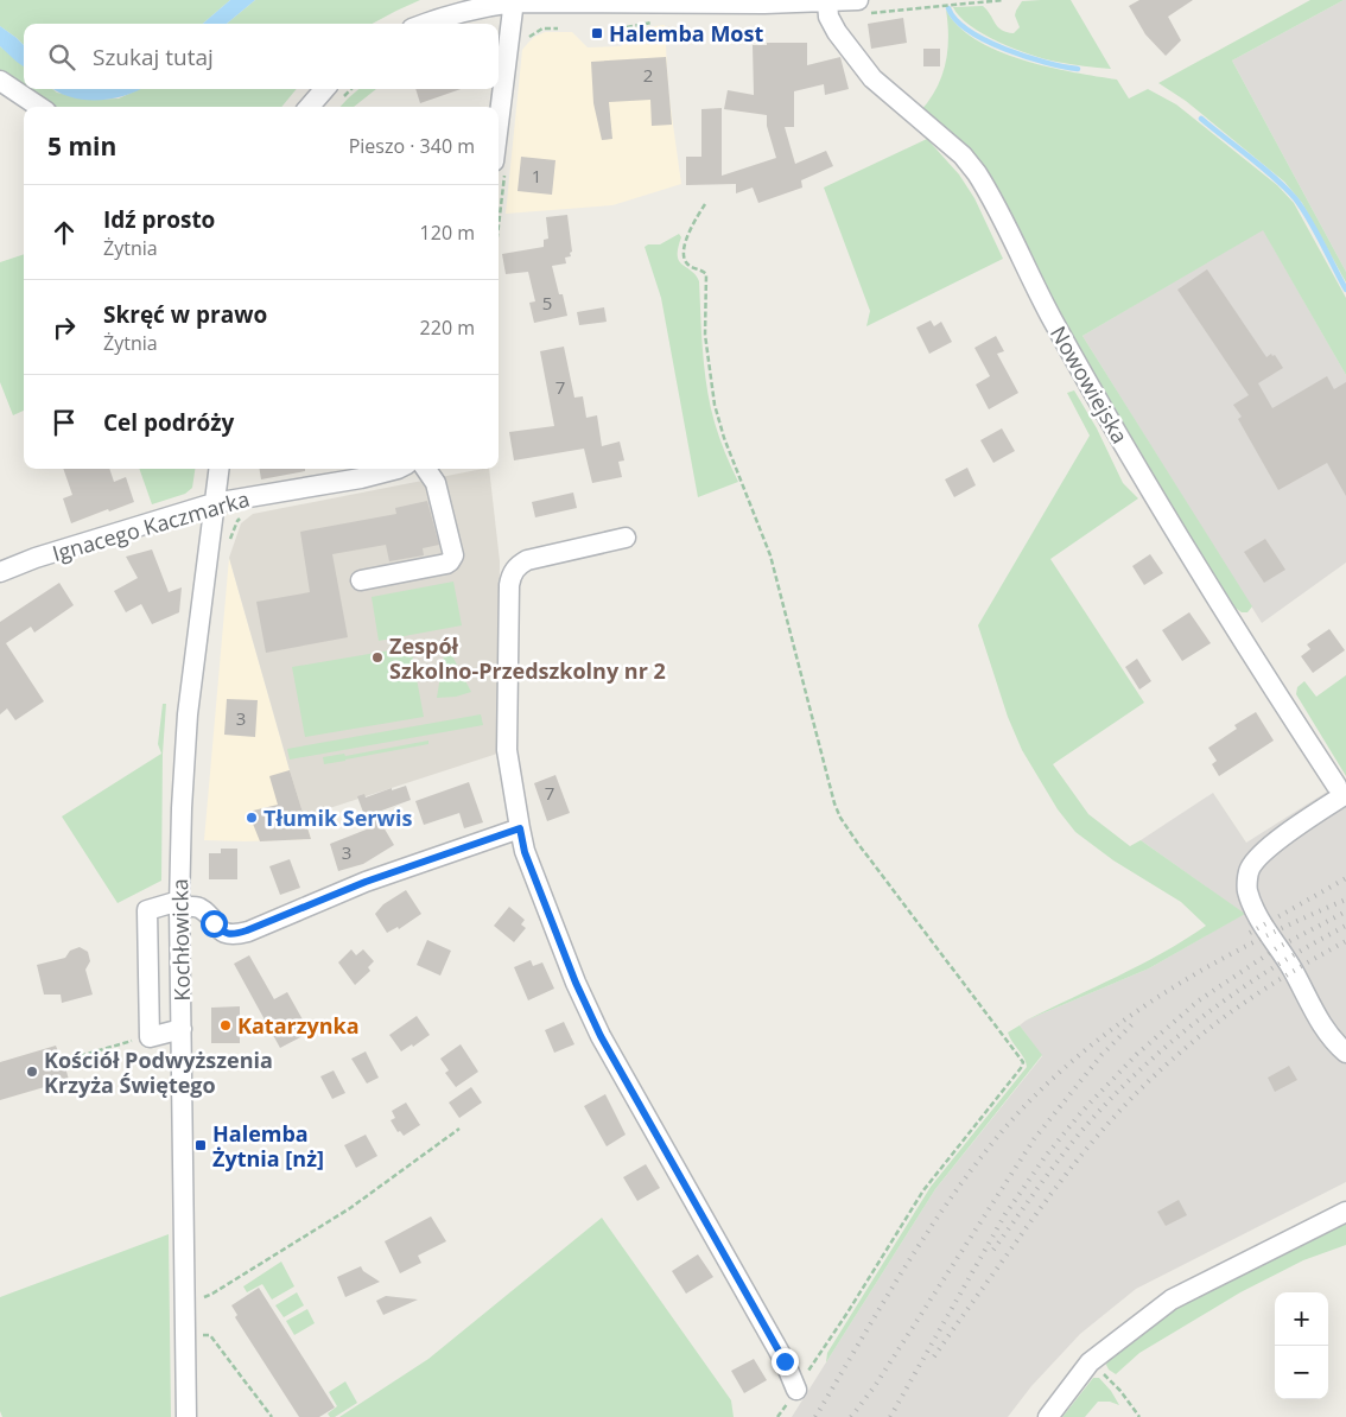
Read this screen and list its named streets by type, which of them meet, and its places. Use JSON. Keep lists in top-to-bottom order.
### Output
{
  "streets": {
    "street": ["Nowowiejska", "Ignacego Kaczmarka", "Kochłowicka"]
  },
  "crossings": [
    ["Ignacego Kaczmarka", "Kochłowicka"]
  ],
  "places": {
    "transit": ["Halemba Most", "Halemba Żytnia [nż]"],
    "other": [
      "Zespół Szkolno-Przedszkolny nr 2",
      "Tłumik Serwis",
      "Katarzynka",
      "Kościół Podwyższenia Krzyża Świętego"
    ]
  },
  "house_numbers": [
    "2",
    "1",
    "5",
    "7",
    "3",
    "7",
    "3"
  ],
  "page": {
    "search": "Szukaj tutaj",
    "heading": ["5 min", "Pieszo · 340 m"],
    "list": [
      ["Idź prosto", "Żytnia", "120 m"],
      ["Skręć w prawo", "Żytnia", "220 m"],
      "Cel podróży"
    ],
    "map_buttons": ["+", "−"]
  }
}
